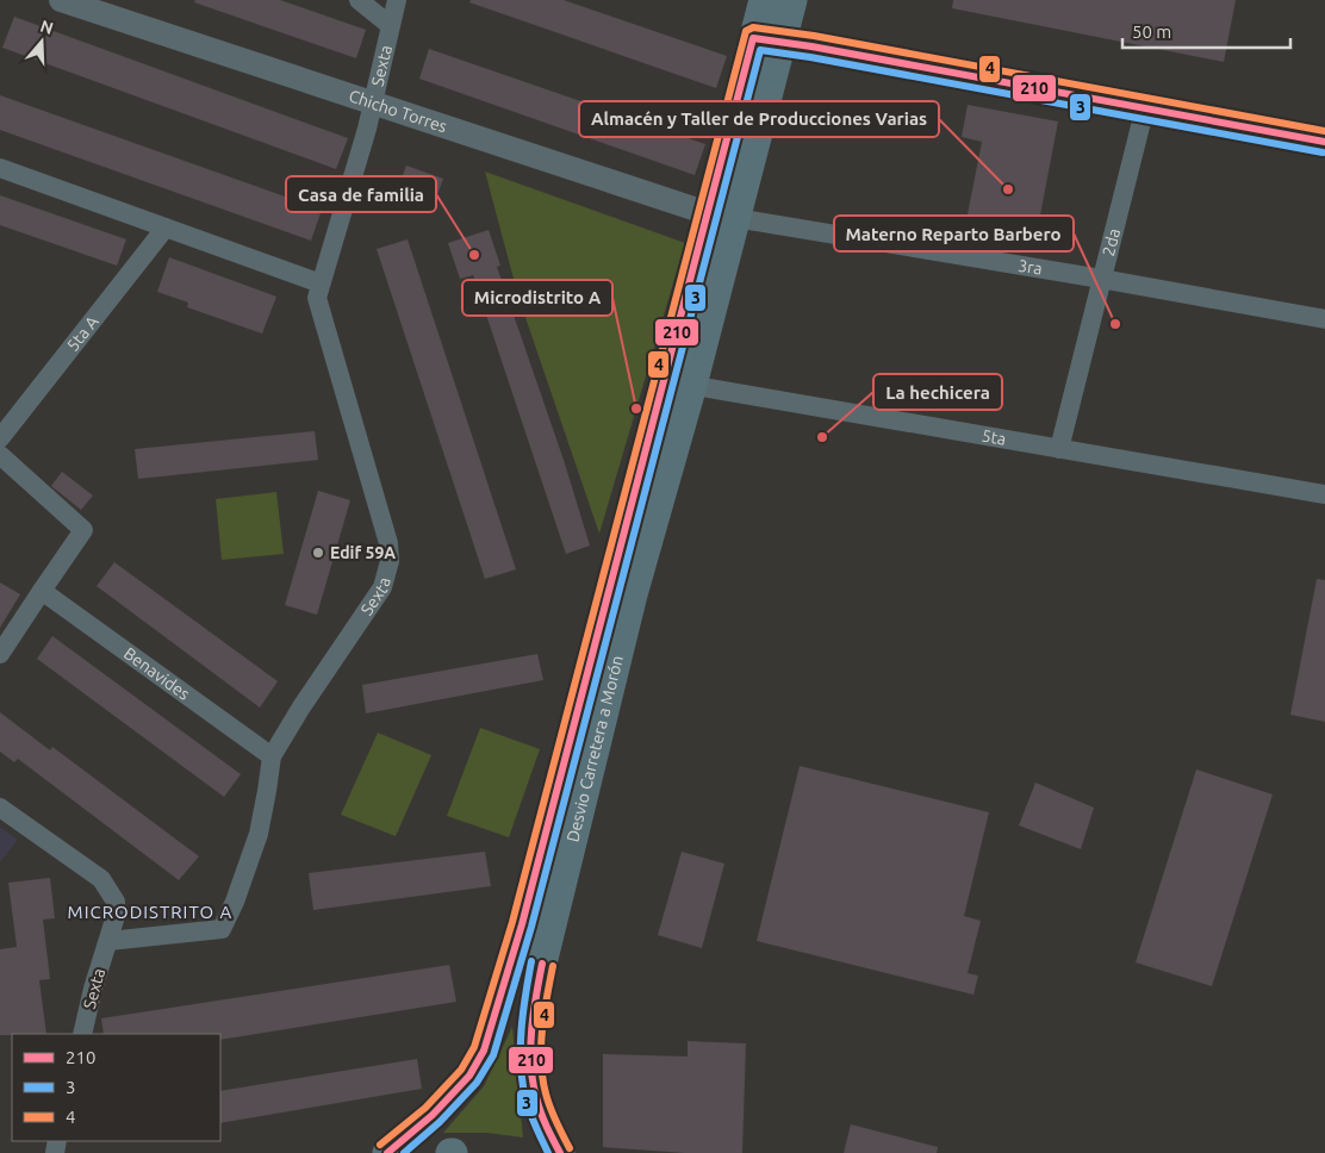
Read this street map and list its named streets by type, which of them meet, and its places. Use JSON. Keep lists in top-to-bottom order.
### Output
{
  "streets": {
    "main road": ["Desvio Carretera a Morón"],
    "street": [
      "Sexta",
      "Chicho Torres",
      "2da",
      "3ra",
      "5ta A",
      "5ta",
      "Benavides"
    ]
  },
  "crossings": [
    ["Sexta", "Chicho Torres"],
    ["Sexta", "Benavides"],
    ["Chicho Torres", "3ra"],
    ["Chicho Torres", "Desvio Carretera a Morón"],
    ["2da", "3ra"],
    ["2da", "5ta"],
    ["3ra", "Desvio Carretera a Morón"],
    ["5ta", "Desvio Carretera a Morón"]
  ],
  "districts": ["MICRODISTRITO A"],
  "places": [
    "Almacén y Taller de Producciones Varias",
    "Casa de familia",
    "Materno Reparto Barbero",
    "Microdistrito A",
    "La hechicera",
    "Edif 59A"
  ],
  "lines": ["transit line 4", "transit line 210", "transit line 3"],
  "legend": ["210", "3", "4"],
  "scale_bar": "50 m",
  "north": "top"
}
